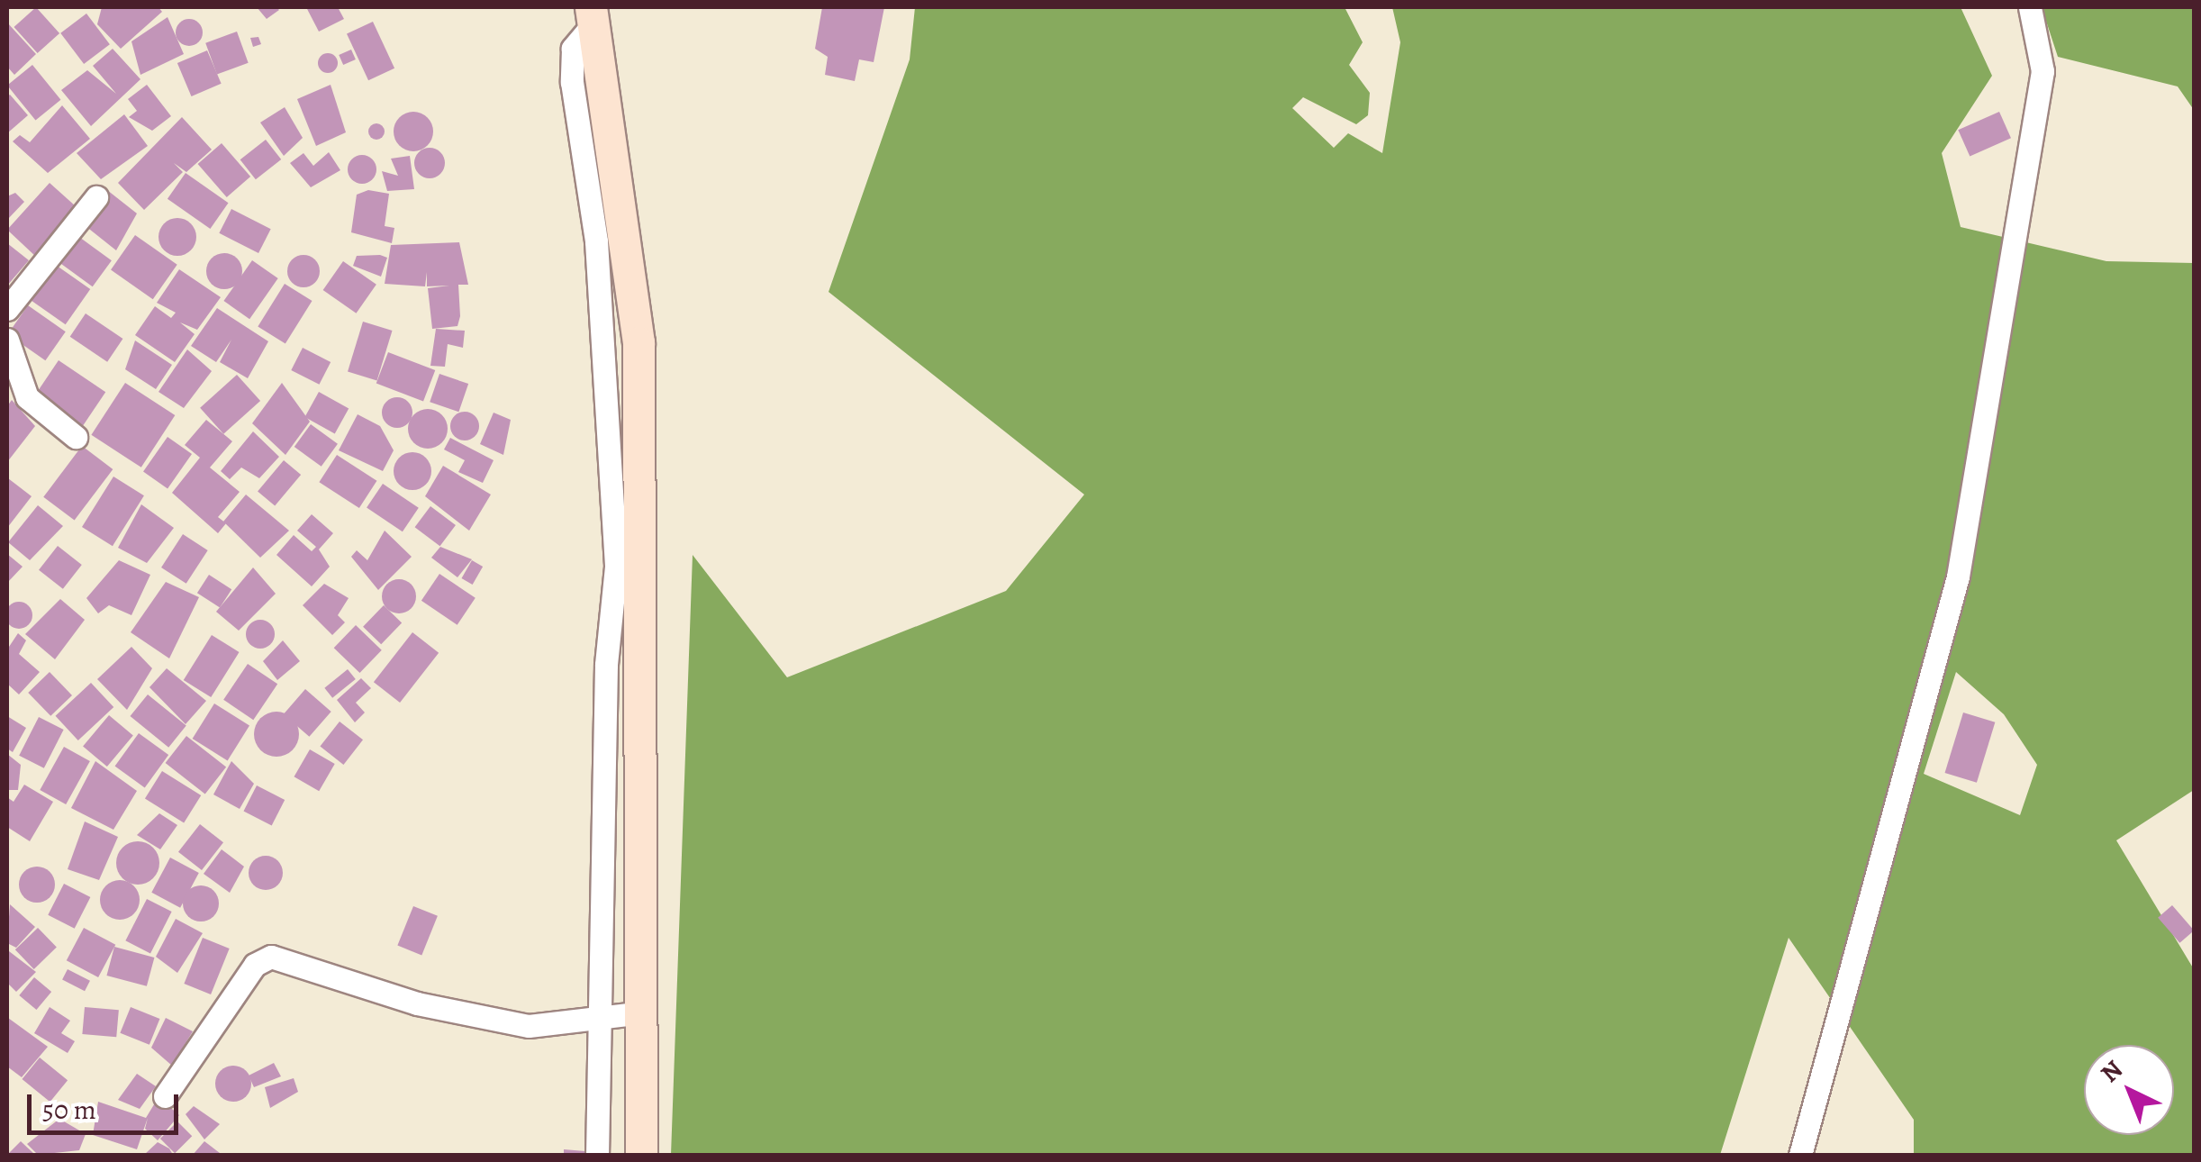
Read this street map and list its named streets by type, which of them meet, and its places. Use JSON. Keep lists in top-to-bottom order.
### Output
{
  "scale_bar": "50 m",
  "north": "top left"
}
